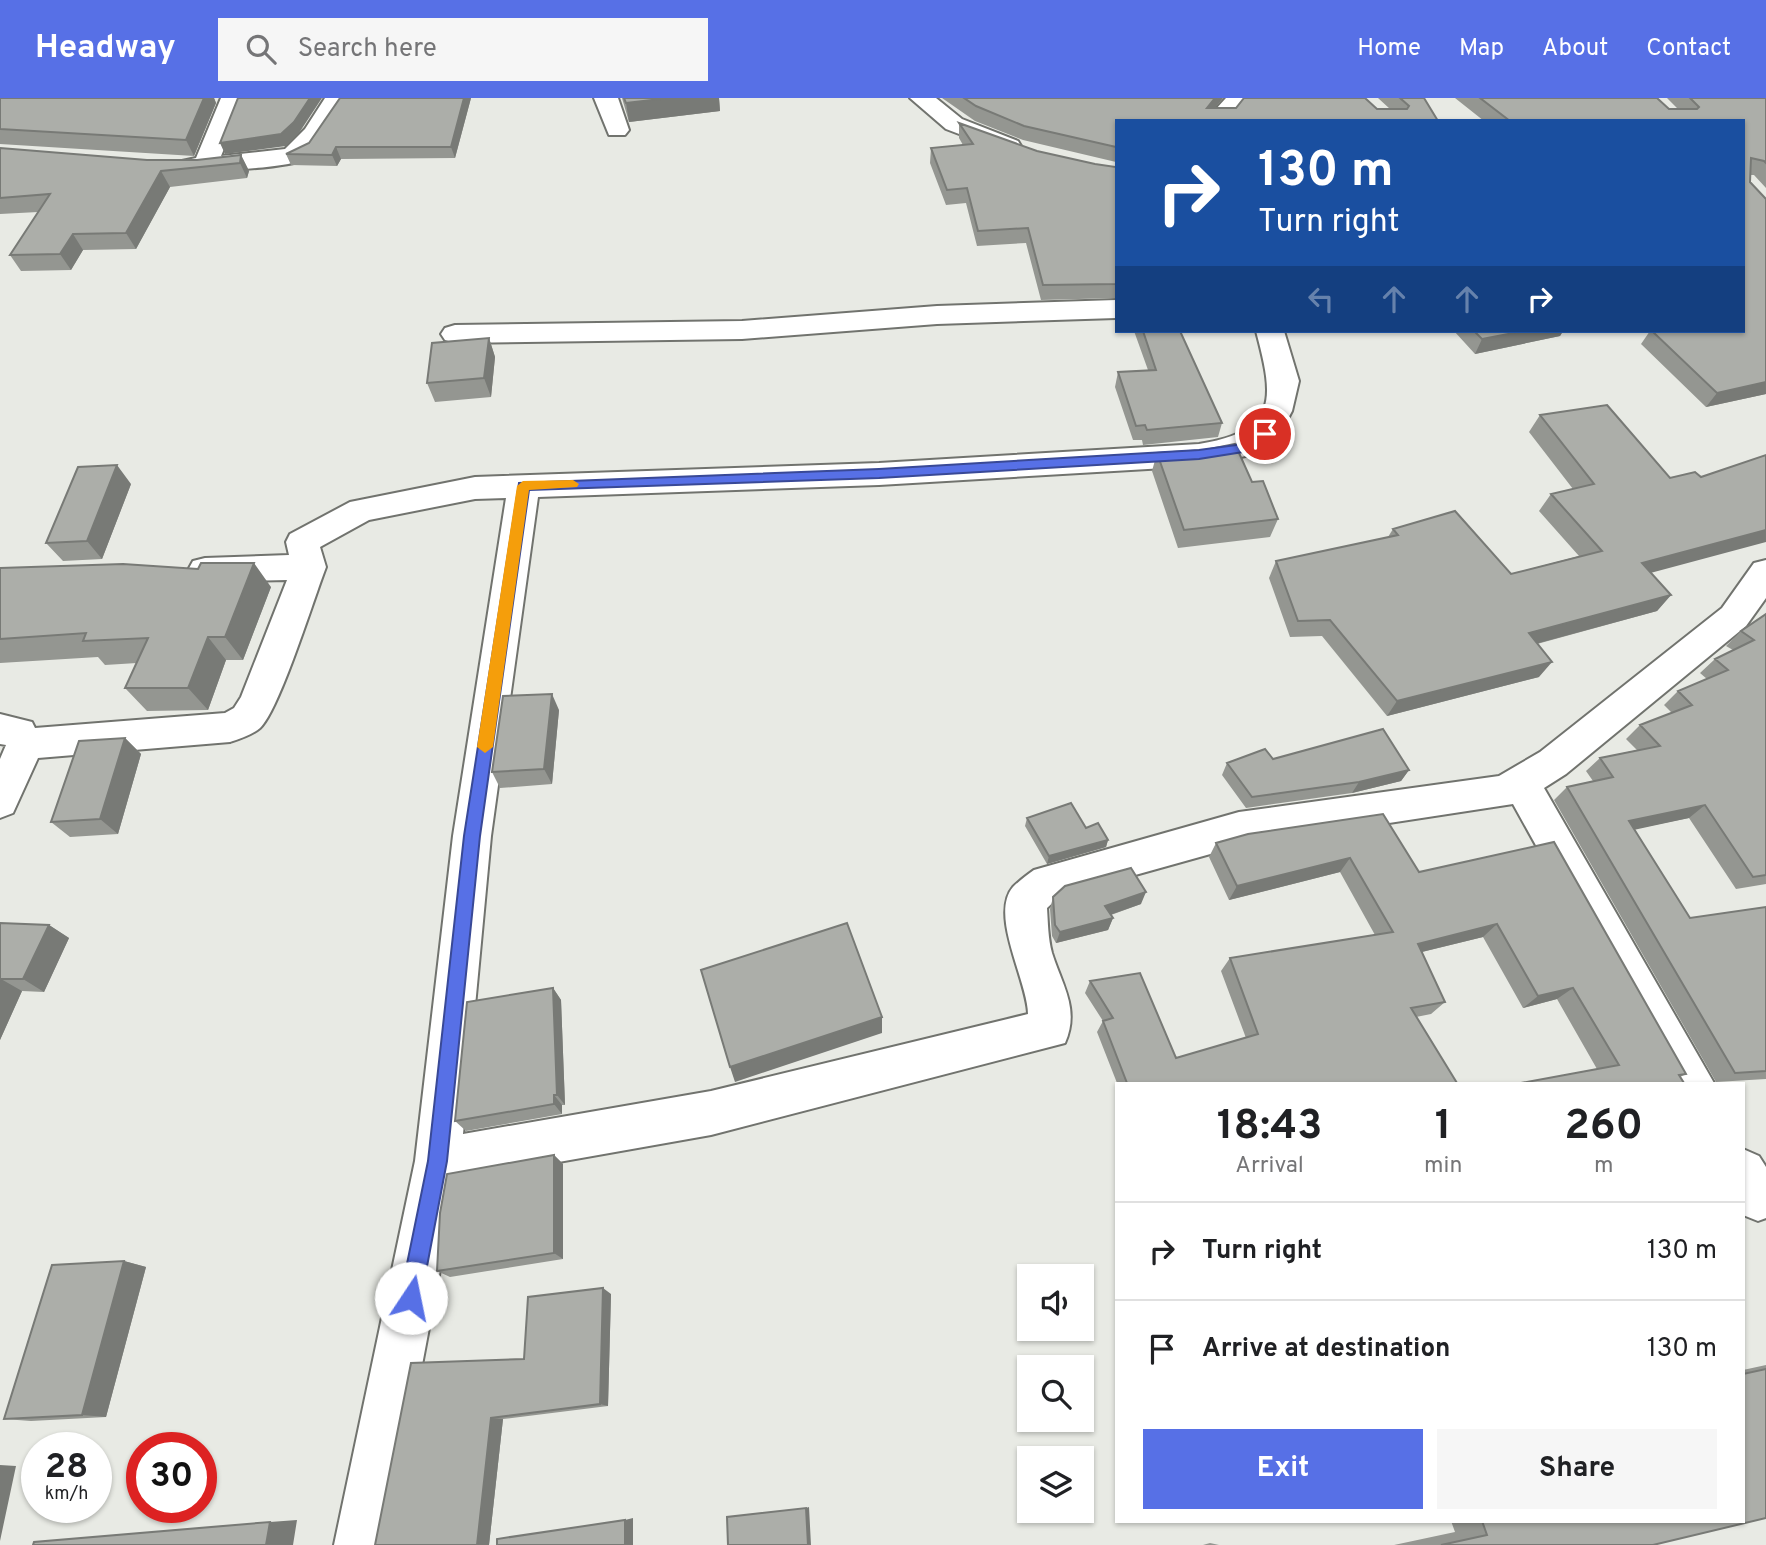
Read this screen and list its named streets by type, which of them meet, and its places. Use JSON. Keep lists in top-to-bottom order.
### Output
{
  "page": {
    "header": "Headway",
    "search": "Search here",
    "nav": [
      "Home",
      "Map",
      "About",
      "Contact"
    ],
    "turn": ["130 m", "Turn right"],
    "eta": [
      "18:43",
      "Arrival",
      "1",
      "min",
      "260",
      "m"
    ],
    "list": [
      {
        "name": "Turn right",
        "value": "130 m"
      },
      {
        "name": "Arrive at destination",
        "value": "130 m"
      }
    ],
    "buttons": ["Exit", "Share"],
    "speed": "28 km/h",
    "limit": "30"
  }
}
